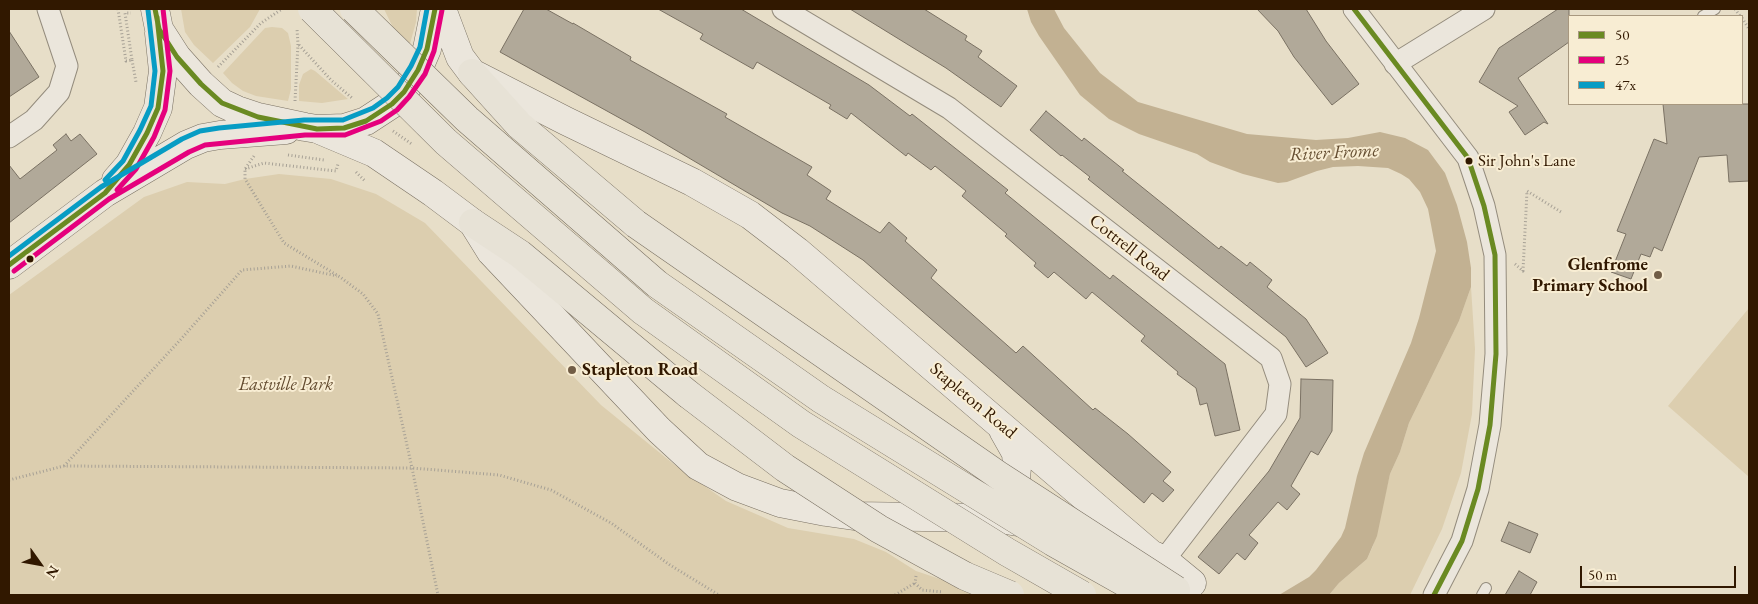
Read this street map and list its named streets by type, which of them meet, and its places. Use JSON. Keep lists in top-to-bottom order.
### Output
{
  "streets": {
    "main road": ["Stapleton Road"],
    "street": ["Cottrell Road"]
  },
  "crossings": [
    ["Cottrell Road", "Stapleton Road"]
  ],
  "water": ["River Frome"],
  "parks": ["Eastville Park"],
  "places": ["Sir John's Lane", "Glenfrome Primary School", "Stapleton Road"],
  "lines": ["transit line 50", "transit line 25", "transit line 47x"],
  "legend": ["50", "25", "47x"],
  "scale_bar": "50 m",
  "north": "bottom right"
}
